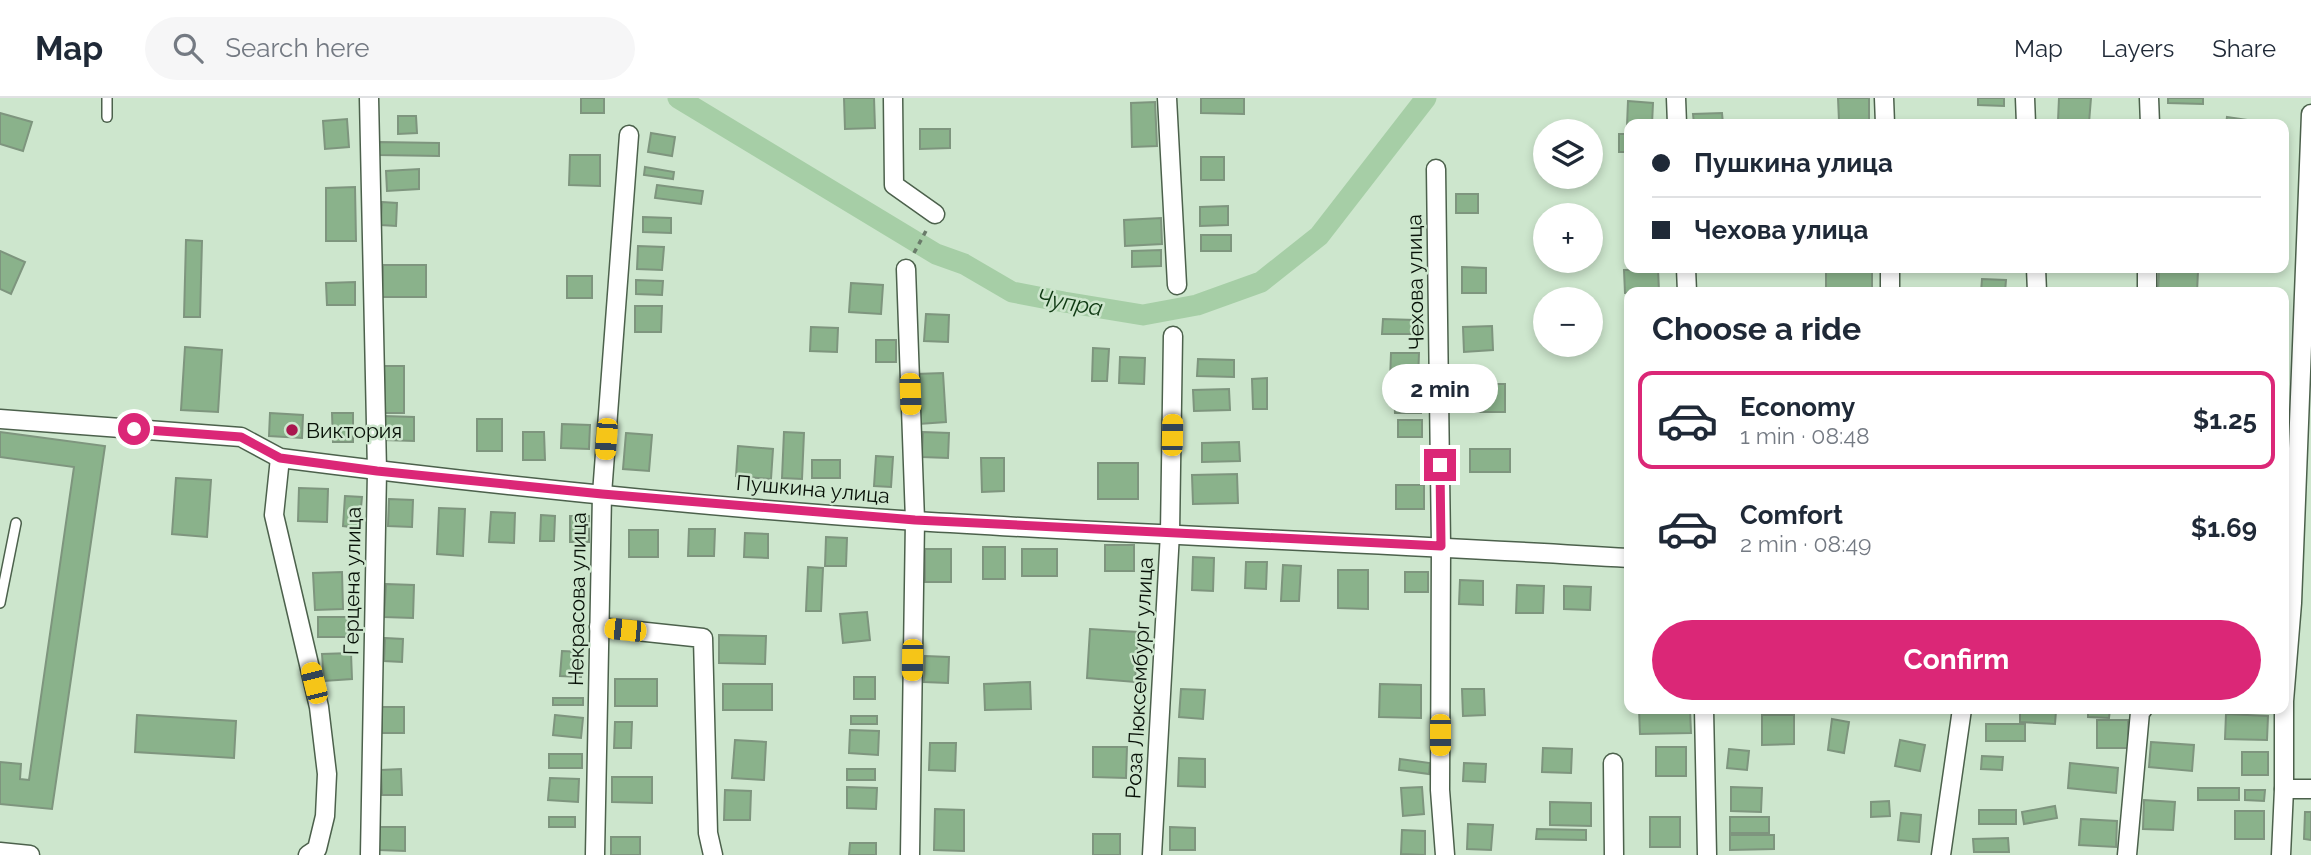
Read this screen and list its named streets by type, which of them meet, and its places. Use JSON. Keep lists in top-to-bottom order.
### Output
{
  "streets": {
    "street": [
      "Чехова улица",
      "Пушкина улица",
      "Герцена улица",
      "Некрасова улица",
      "Роза Люксембург улица"
    ]
  },
  "crossings": [
    ["Чехова улица", "Пушкина улица"],
    ["Пушкина улица", "Герцена улица"],
    ["Пушкина улица", "Некрасова улица"],
    ["Пушкина улица", "Роза Люксембург улица"]
  ],
  "water": ["Чупра"],
  "places": ["Виктория"],
  "page": {
    "header": "Map",
    "search": "Search here",
    "nav": ["Map", "Layers", "Share"],
    "map_buttons": ["+", "−"],
    "banner": ["Пушкина улица", "Чехова улица"],
    "heading": "Choose a ride",
    "bubble": "2 min",
    "list": [
      {
        "name": "Economy",
        "note": "1 min · 08:48",
        "value": "$1.25"
      },
      {
        "name": "Comfort",
        "note": "2 min · 08:49",
        "value": "$1.69"
      }
    ],
    "buttons": "Confirm"
  }
}
